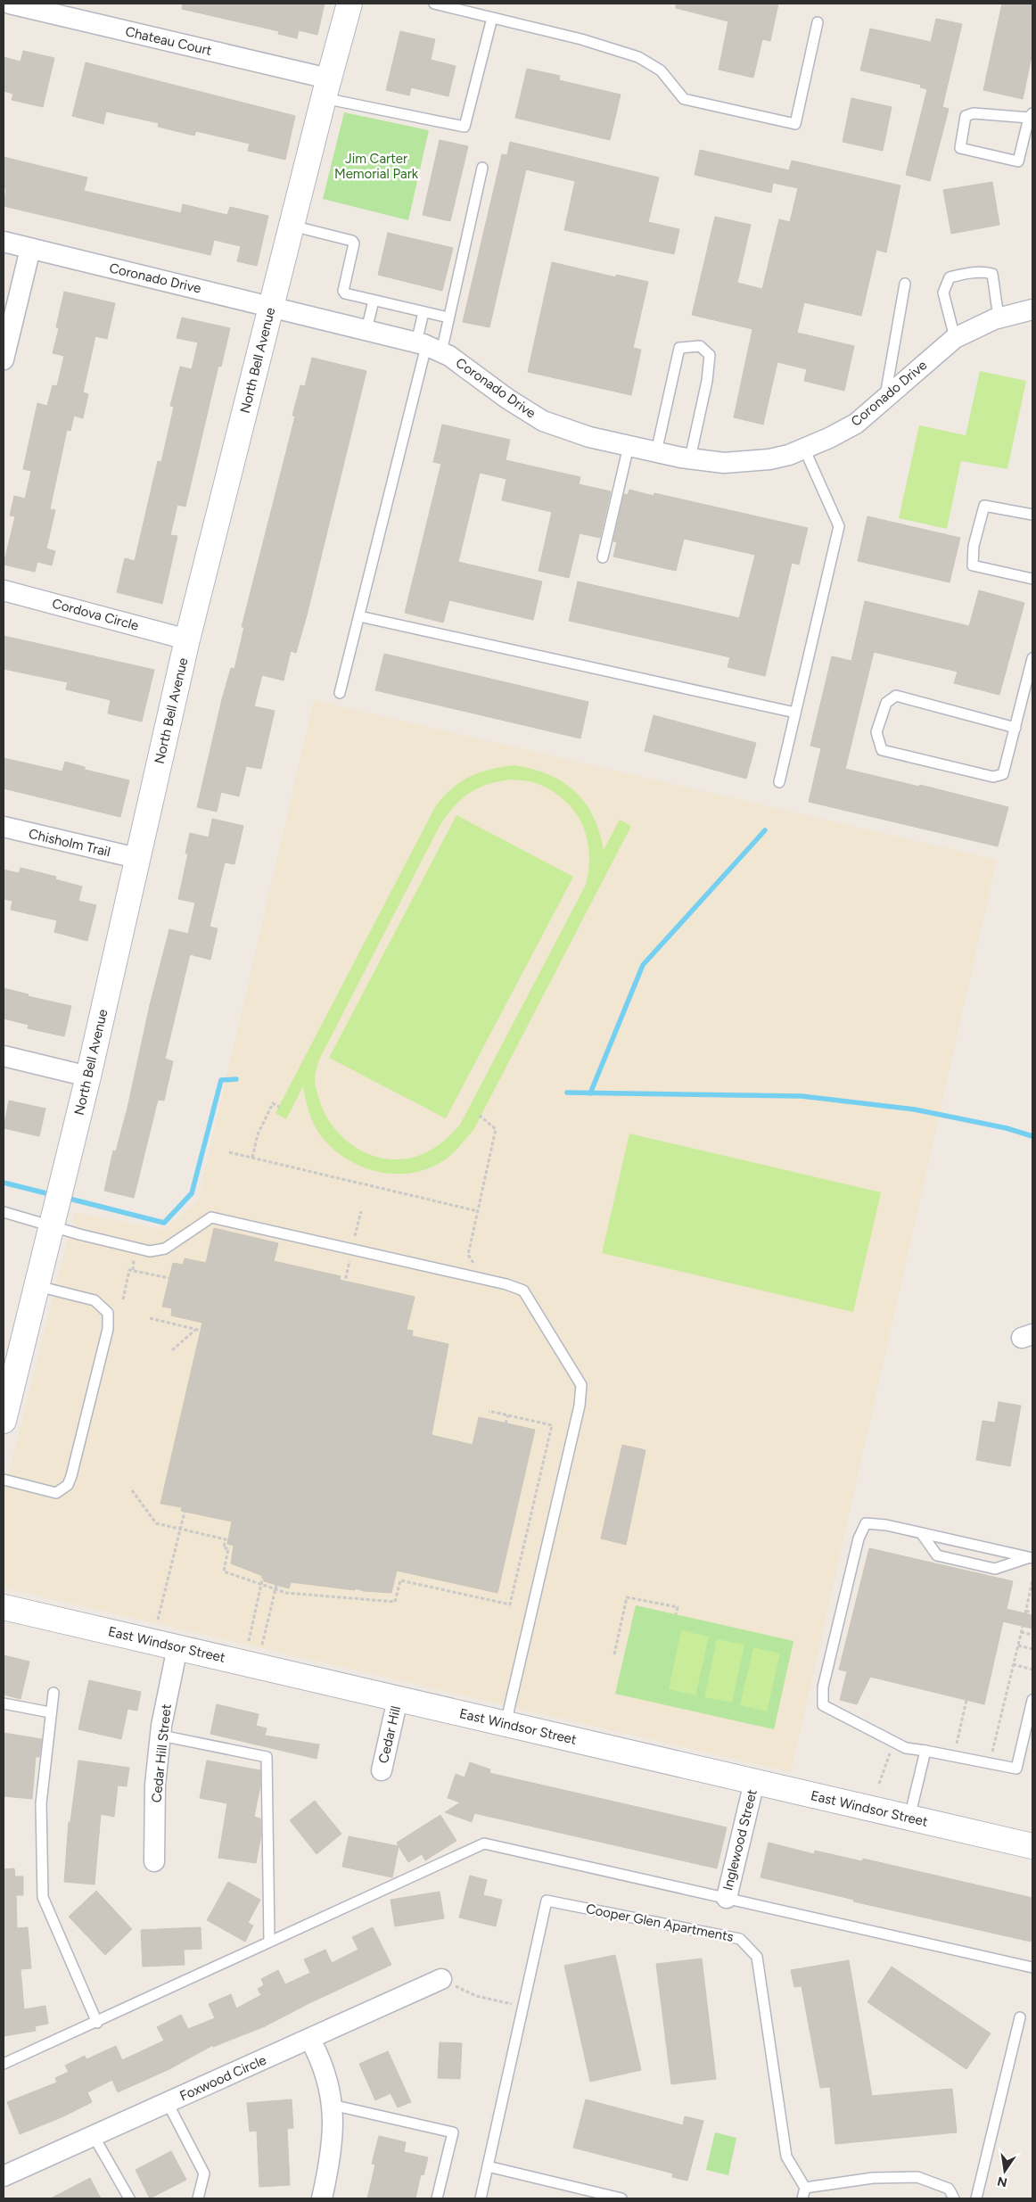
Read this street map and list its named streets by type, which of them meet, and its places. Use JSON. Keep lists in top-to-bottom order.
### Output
{
  "streets": {
    "street": [
      "Chateau Court",
      "Coronado Drive",
      "North Bell Avenue",
      "Cordova Circle",
      "Chisholm Trail",
      "East Windsor Street",
      "Cedar Hill",
      "Cedar Hill Street",
      "Inglewood Street",
      "Foxwood Circle"
    ],
    "lane": ["Cooper Glen Apartments"]
  },
  "crossings": [
    ["Chateau Court", "North Bell Avenue"],
    ["Coronado Drive", "North Bell Avenue"],
    ["North Bell Avenue", "Cordova Circle"],
    ["North Bell Avenue", "Chisholm Trail"],
    ["East Windsor Street", "Cedar Hill"],
    ["East Windsor Street", "Cedar Hill Street"],
    ["East Windsor Street", "Inglewood Street"]
  ],
  "parks": ["Jim Carter Memorial Park"],
  "north": "bottom"
}
